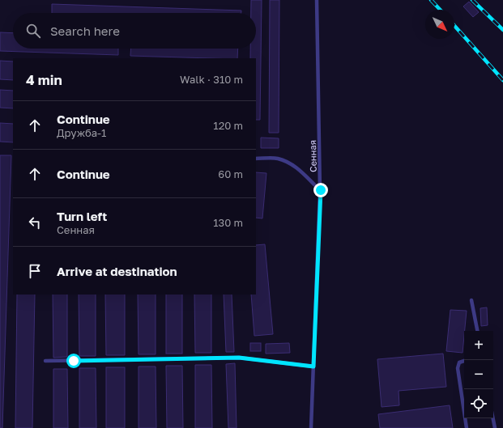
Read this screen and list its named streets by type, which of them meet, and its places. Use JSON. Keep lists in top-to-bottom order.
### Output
{
  "streets": {
    "lane": ["Сенная"]
  },
  "north": "bottom right",
  "page": {
    "search": "Search here",
    "heading": ["4 min", "Walk · 310 m"],
    "list": [
      ["Continue", "Дружба-1", "120 m"],
      ["Continue", "60 m"],
      ["Turn left", "Сенная", "130 m"],
      "Arrive at destination"
    ],
    "map_buttons": ["+", "−"]
  }
}
